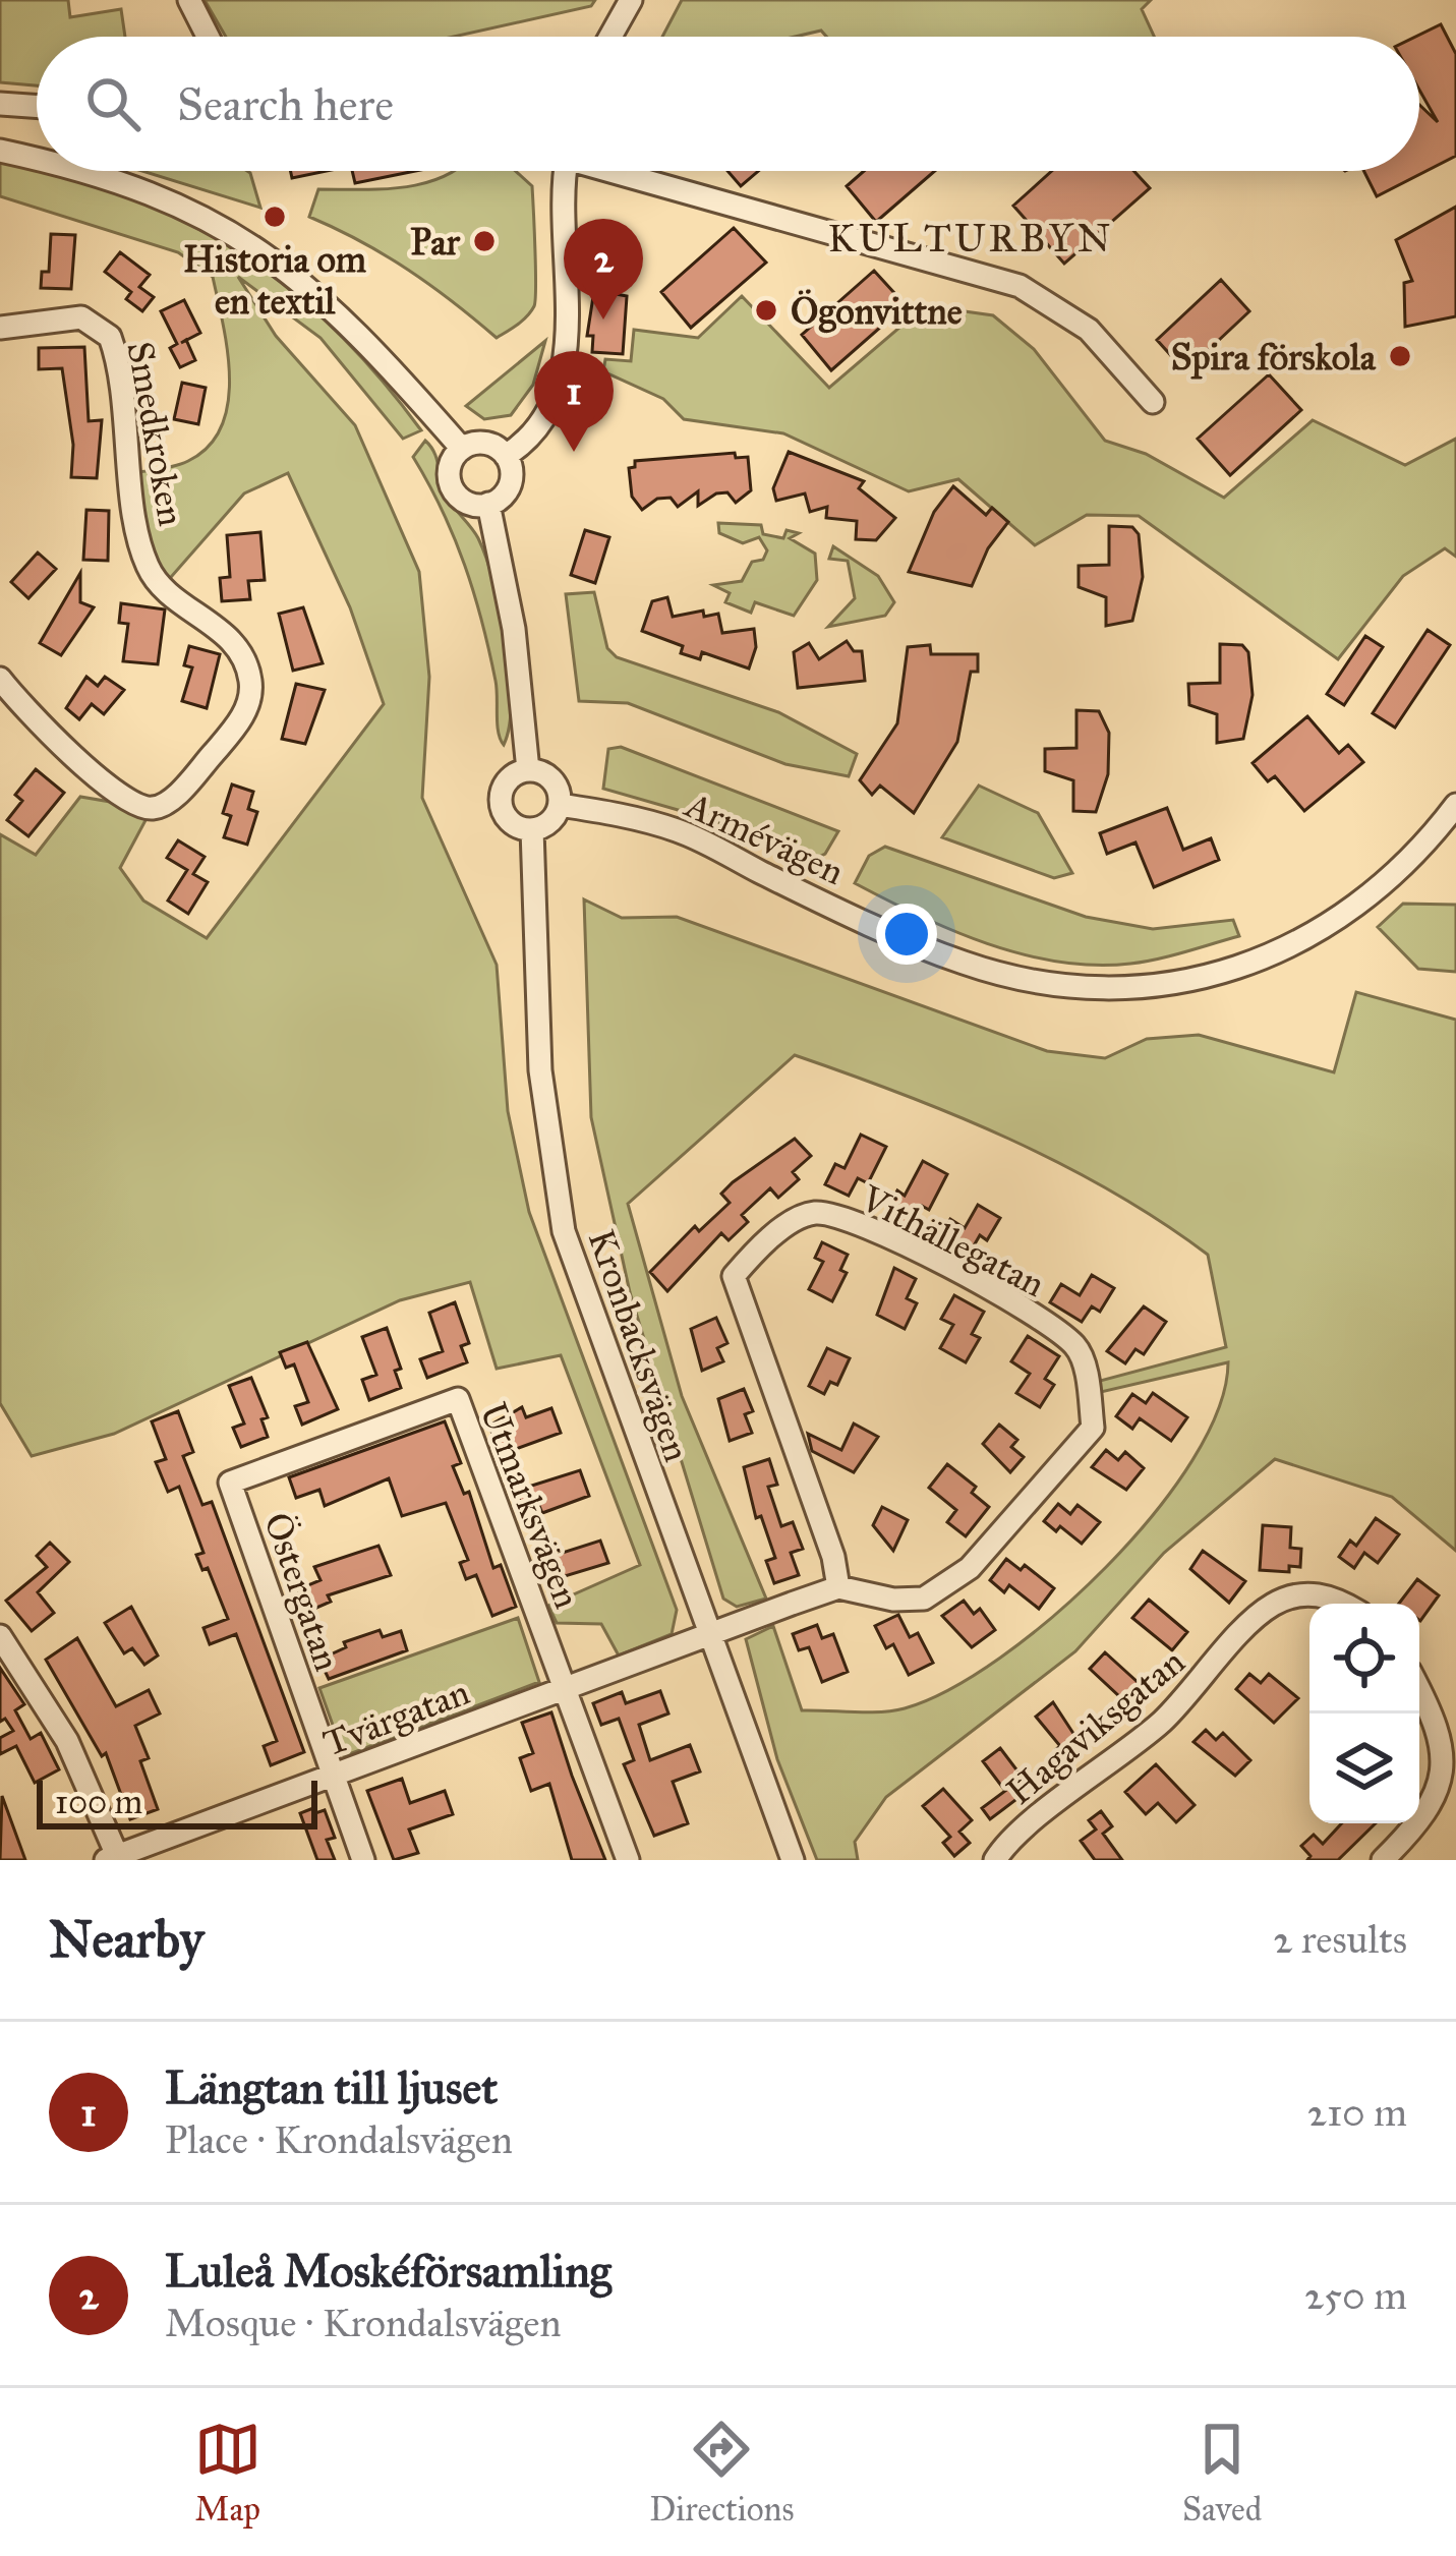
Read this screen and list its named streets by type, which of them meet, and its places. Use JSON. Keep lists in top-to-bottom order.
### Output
{
  "streets": {
    "street": [
      "Smedkroken",
      "Armévägen",
      "Vithällegatan",
      "Kronbacksvägen",
      "Utmarksvägen",
      "Östergatan",
      "Tvärgatan",
      "Hagaviksgatan"
    ]
  },
  "crossings": [
    ["Armévägen", "Kronbacksvägen"],
    ["Kronbacksvägen", "Tvärgatan"],
    ["Utmarksvägen", "Östergatan"],
    ["Utmarksvägen", "Tvärgatan"],
    ["Östergatan", "Tvärgatan"]
  ],
  "districts": ["KULTURBYN"],
  "places": [
    "Historia om en textil",
    "Par",
    "Ögonvittne",
    "Spira förskola"
  ],
  "scale_bar": "100 m",
  "page": {
    "search": "Search here",
    "pins": ["2", "1"],
    "scale": "100 m",
    "heading": ["Nearby", "2 results"],
    "list": [
      {
        "mark": "1",
        "name": "Längtan till ljuset",
        "note": "Place · Krondalsvägen",
        "value": "210 m"
      },
      {
        "mark": "2",
        "name": "Luleå Moskéförsamling",
        "note": "Mosque · Krondalsvägen",
        "value": "250 m"
      }
    ],
    "nav": ["Map", "Directions", "Saved"]
  }
}
